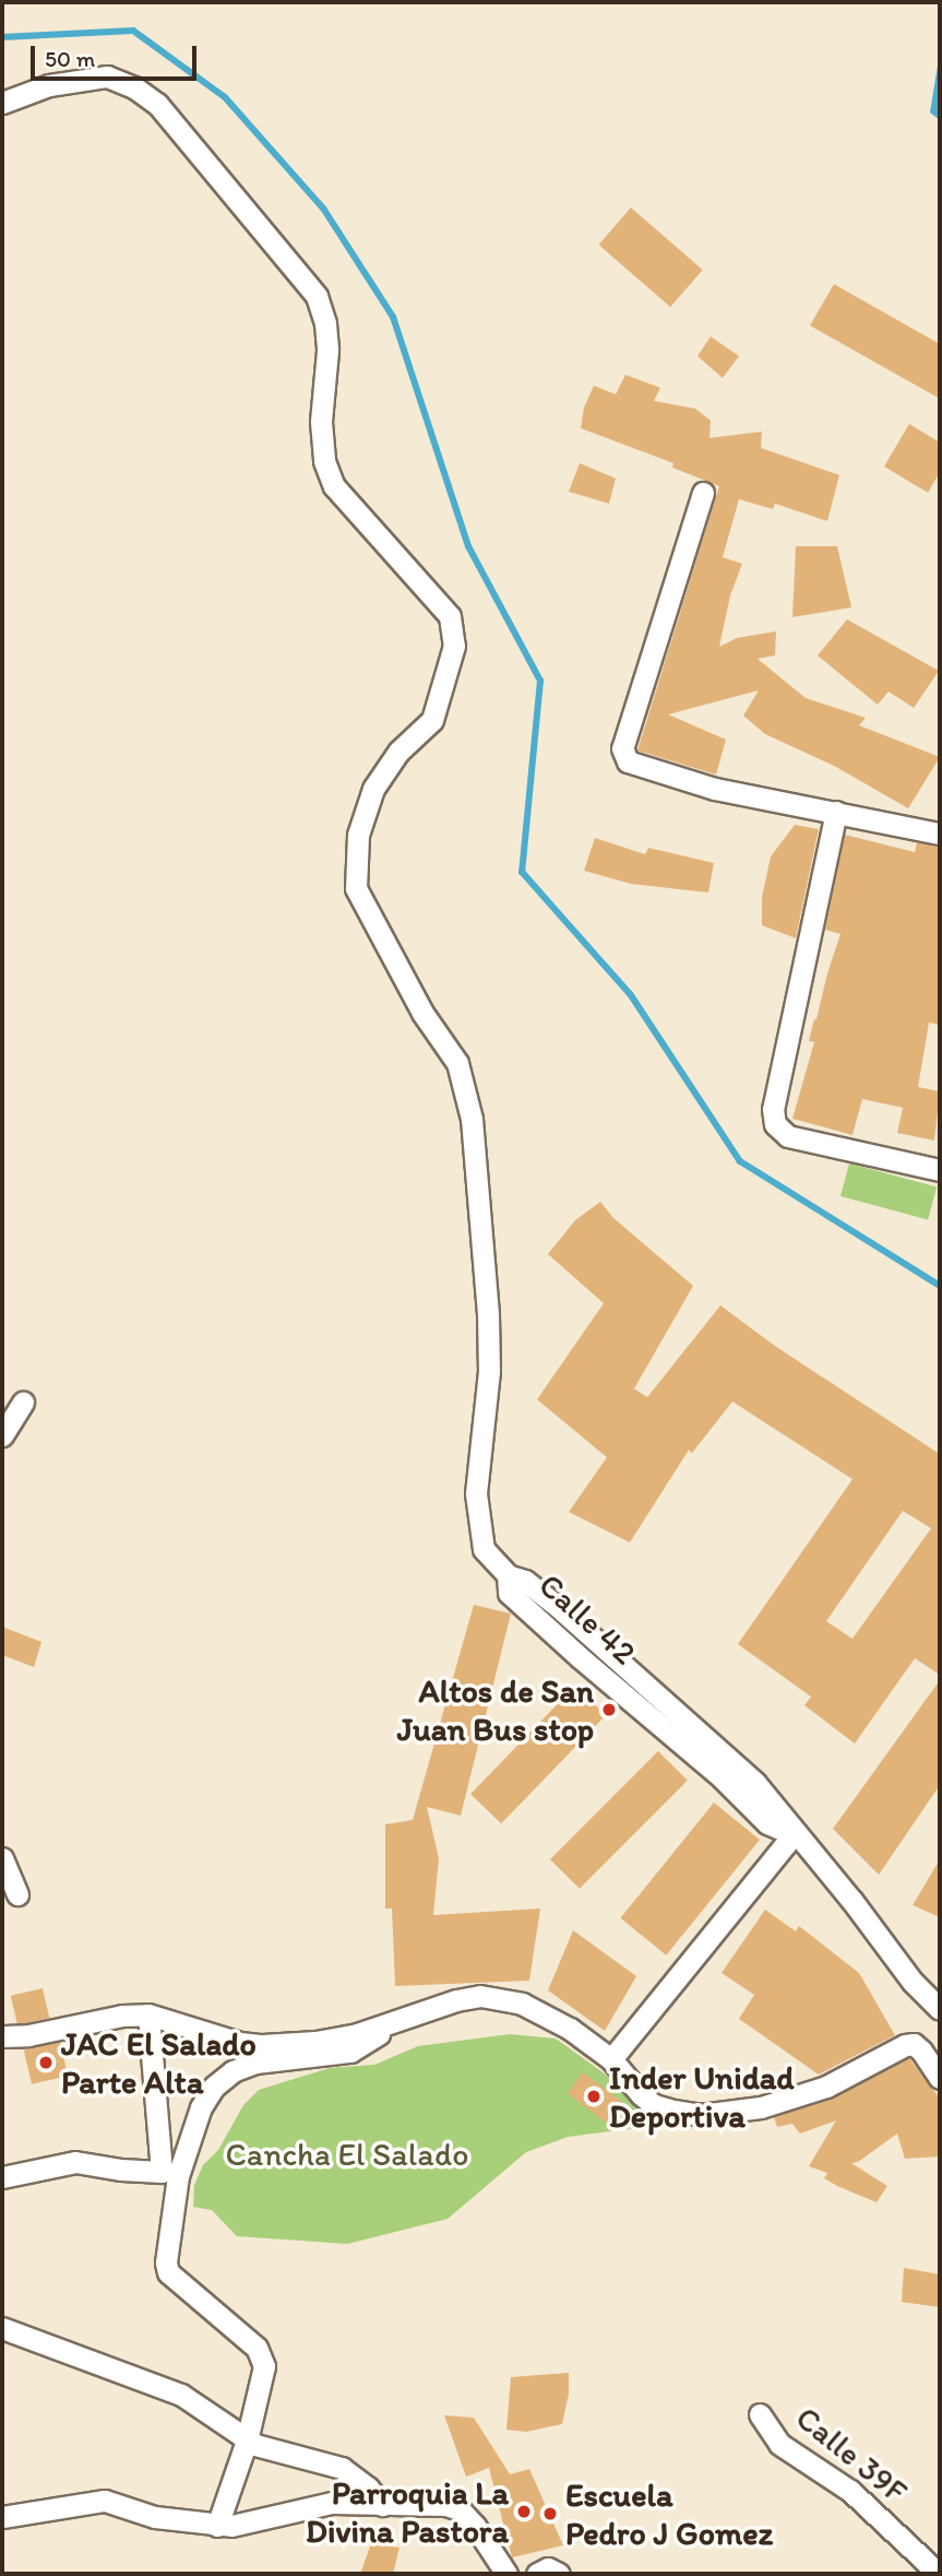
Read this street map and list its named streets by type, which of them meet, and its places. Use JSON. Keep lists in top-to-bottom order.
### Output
{
  "streets": {
    "street": ["Calle 42", "Calle 39F"]
  },
  "parks": ["Cancha El Salado"],
  "places": [
    "Altos de San Juan Bus stop",
    "JAC El Salado Parte Alta",
    "Inder Unidad Deportiva",
    "Parroquia La Divina Pastora",
    "Escuela Pedro J Gomez"
  ],
  "scale_bar": "50 m"
}
